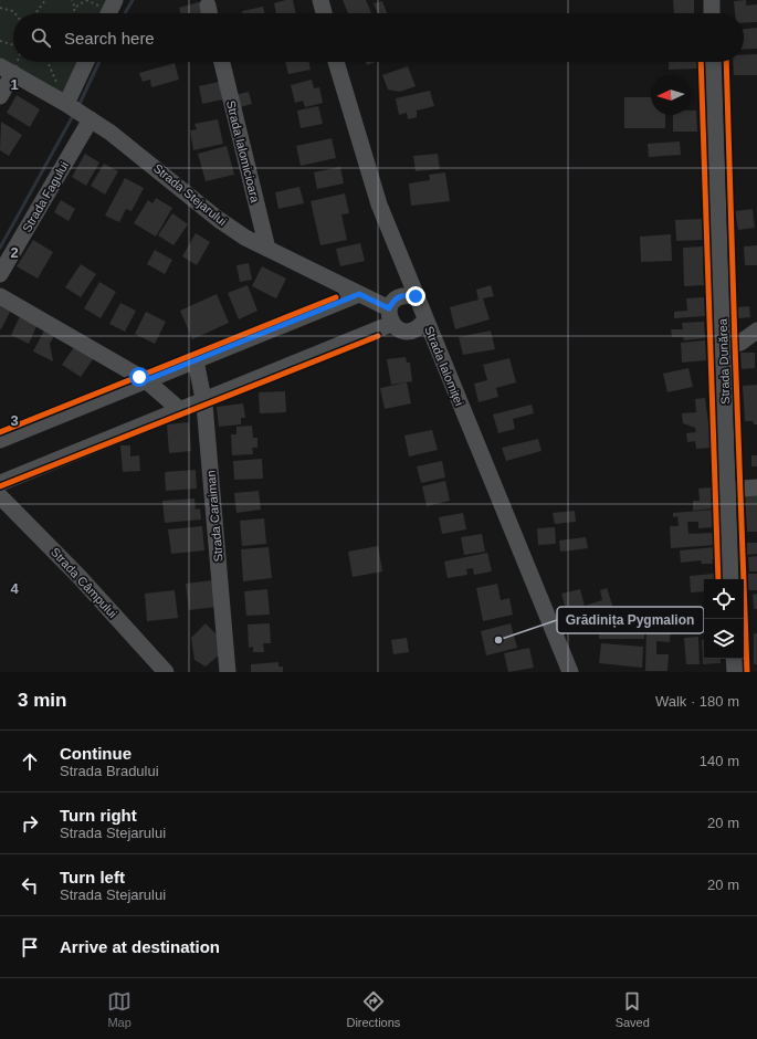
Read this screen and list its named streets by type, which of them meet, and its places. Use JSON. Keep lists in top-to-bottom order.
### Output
{
  "streets": {
    "street": [
      "Strada Ialomicioara",
      "Strada Stejarului",
      "Strada Fagului",
      "Strada Dunărea",
      "Strada Ialomiței",
      "Strada Caraiman",
      "Strada Câmpului"
    ]
  },
  "crossings": [
    ["Strada Ialomicioara", "Strada Stejarului"],
    ["Strada Stejarului", "Strada Fagului"],
    ["Strada Stejarului", "Strada Ialomiței"]
  ],
  "places": ["Grădinița Pygmalion"],
  "north": "left",
  "page": {
    "search": "Search here",
    "heading": ["3 min", "Walk · 180 m"],
    "list": [
      ["Continue", "Strada Bradului", "140 m"],
      ["Turn right", "Strada Stejarului", "20 m"],
      ["Turn left", "Strada Stejarului", "20 m"],
      "Arrive at destination"
    ],
    "nav": ["Map", "Directions", "Saved"]
  },
  "grid": {
    "rows": [
      "1",
      "2",
      "3",
      "4"
    ]
  }
}
